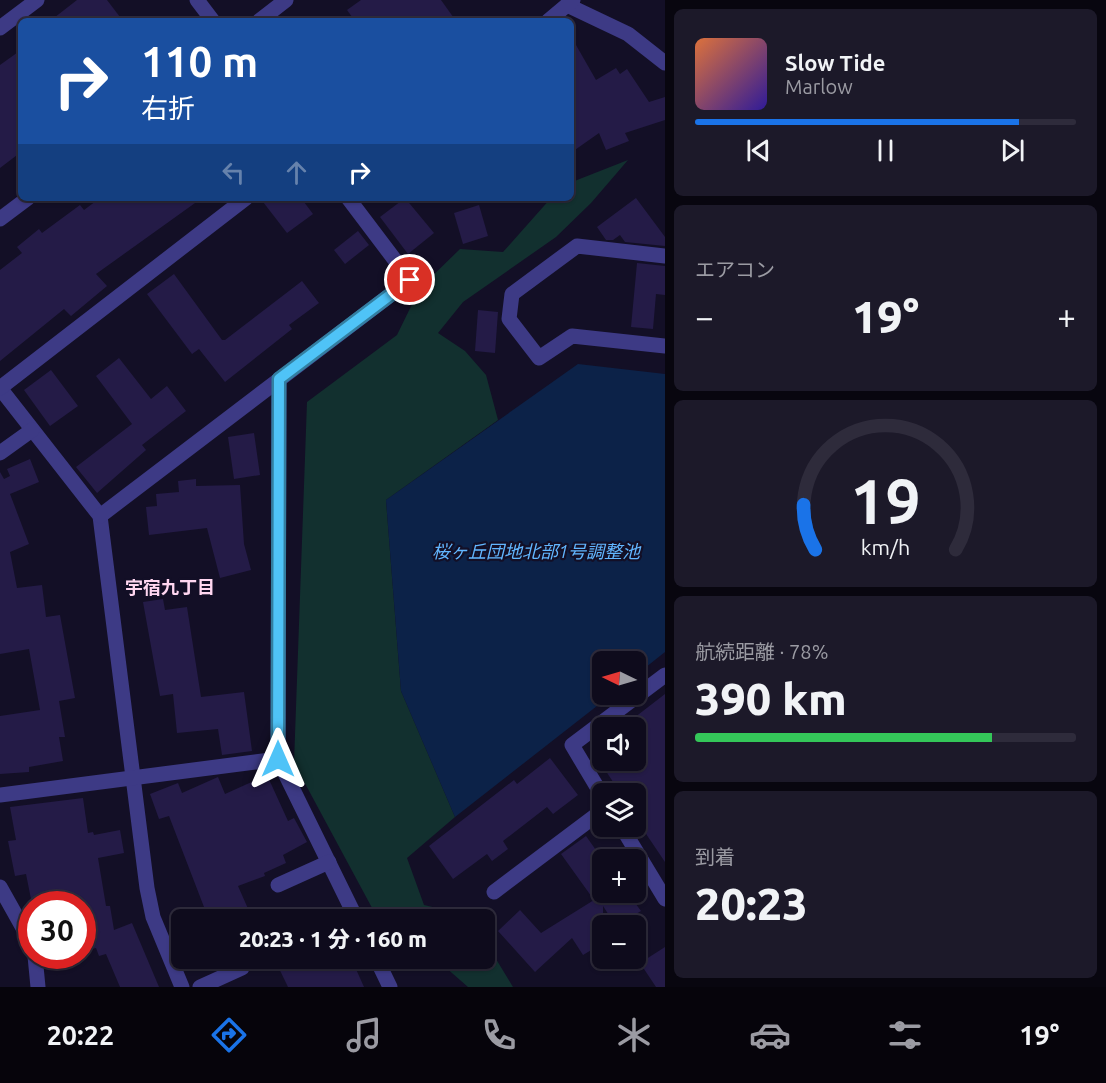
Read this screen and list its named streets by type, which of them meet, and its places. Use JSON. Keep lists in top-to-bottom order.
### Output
{
  "districts": ["宇宿九丁目"],
  "water": ["桜ヶ丘団地北部1号調整池"],
  "north": "left",
  "page": {
    "turn": ["110 m", "右折"],
    "song": ["Slow Tide", "Marlow"],
    "tile": [
      "エアコン",
      ["航続距離 · 78%", "390 km"],
      ["到着", "20:23"]
    ],
    "heat": ["−", "19°", "+"],
    "map_buttons": ["+", "−"],
    "limit": "30",
    "trip": "20:23 · 1 分 · 160 m",
    "tabs": ["20:22", "19°"],
    "gauge": ["19", "km/h"]
  }
}
